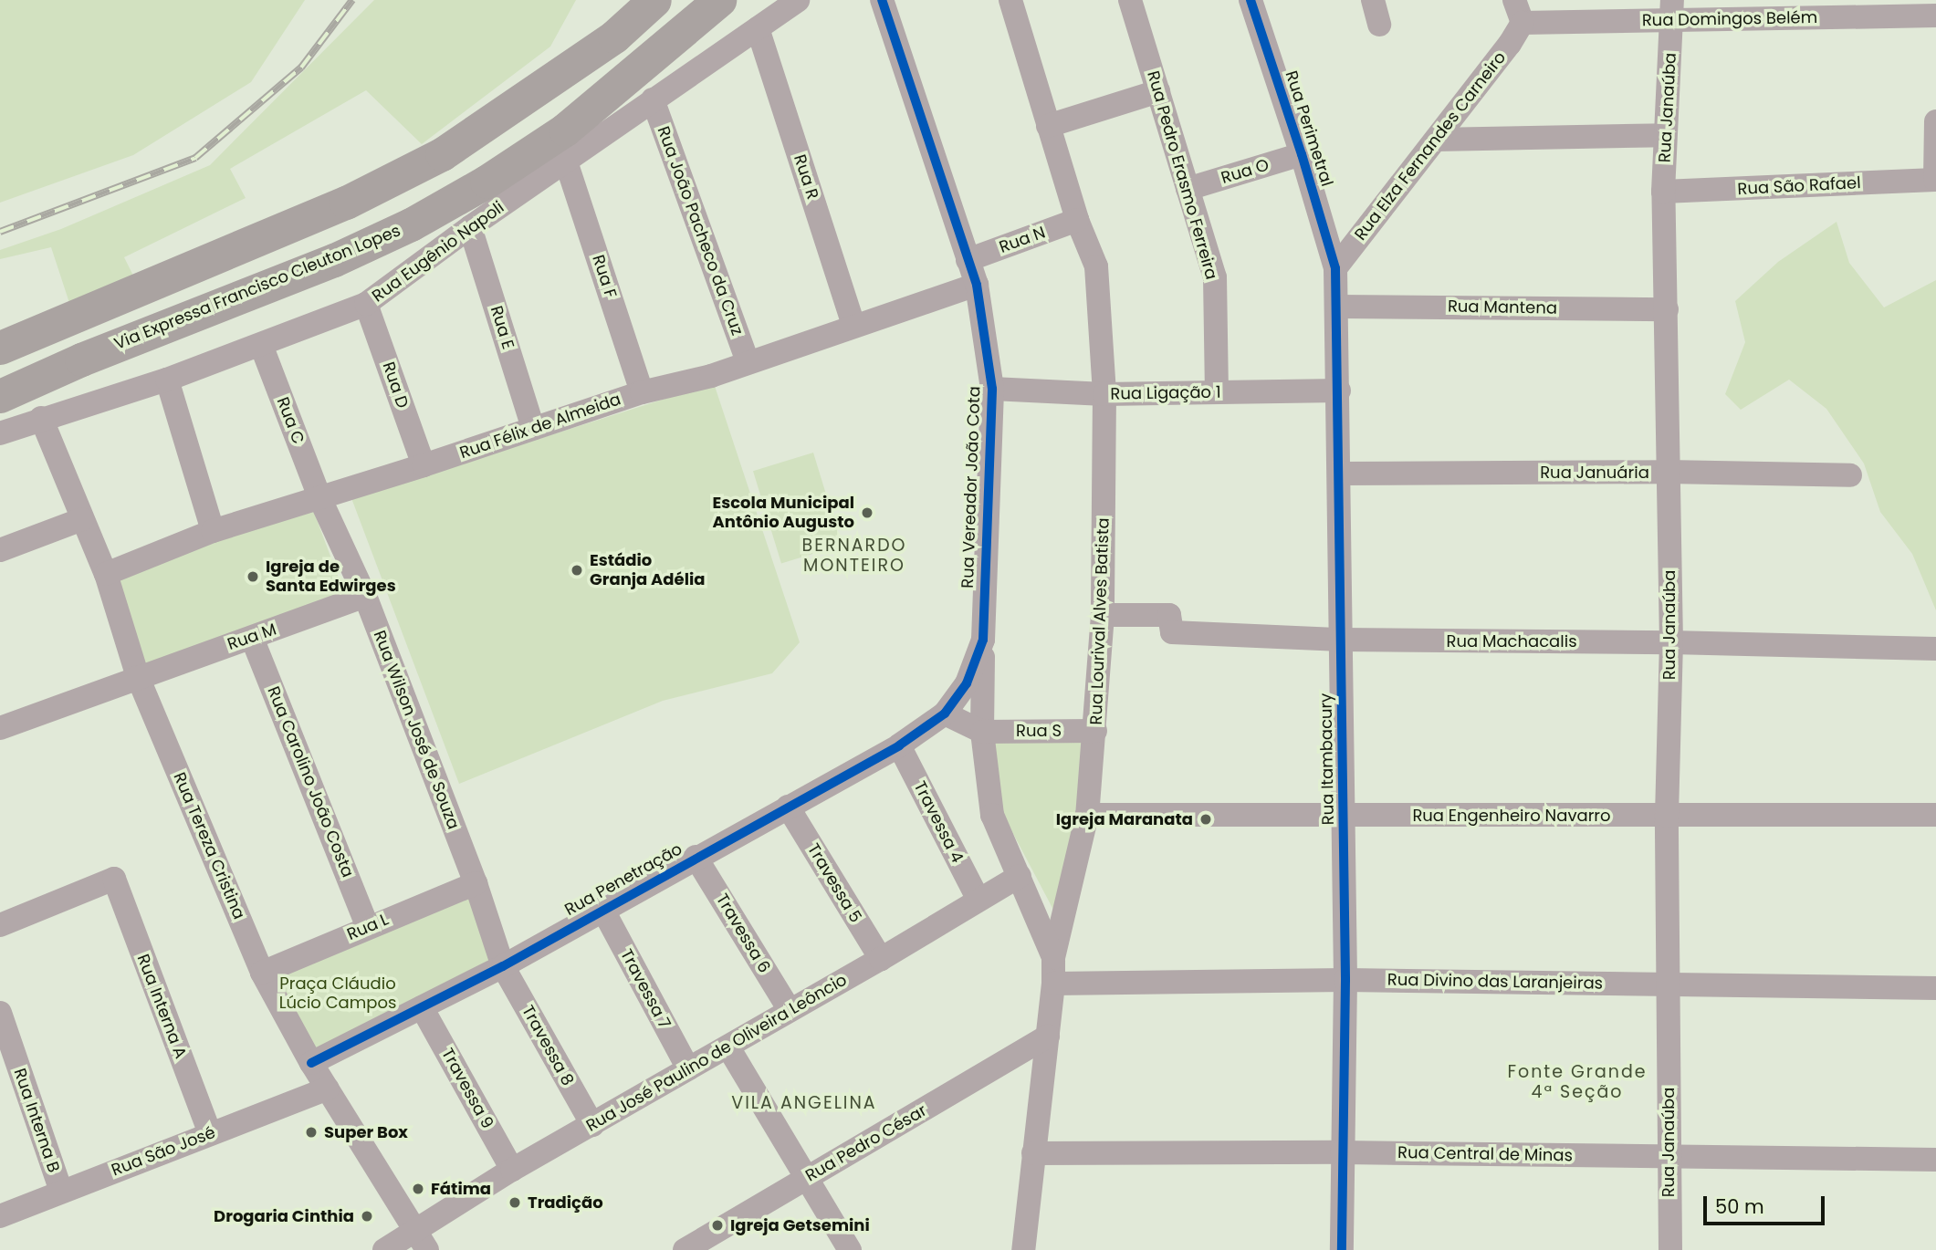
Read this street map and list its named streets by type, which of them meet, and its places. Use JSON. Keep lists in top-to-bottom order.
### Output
{
  "streets": {
    "highway": ["Via Expressa Francisco Cleuton Lopes"],
    "street": [
      "Rua Domingos Belém",
      "Rua Janaúba",
      "Rua Perimetral",
      "Rua Elza Fernandes Carneiro",
      "Rua O",
      "Rua Pedro Erasmo Ferreira",
      "Rua R",
      "Rua São Rafael",
      "Rua João Pacheco da Cruz",
      "Rua N",
      "Rua Eugênio Napoli",
      "Rua F",
      "Rua Mantena",
      "Rua E",
      "Rua D",
      "Rua Ligação 1",
      "Rua C",
      "Rua Félix de Almeida",
      "Rua Januária",
      "Rua Vereador João Cota",
      "Rua Lourival Alves Batista",
      "Rua M",
      "Rua Machacalis",
      "Rua Wilson José de Souza",
      "Rua S",
      "Rua Itambacury",
      "Rua Carolino João Costa",
      "Rua Engenheiro Navarro",
      "Travessa 4",
      "Rua Tereza Cristina",
      "Rua Penetração",
      "Travessa 5",
      "Rua L",
      "Travessa 6",
      "Rua Divino das Laranjeiras",
      "Travessa 7",
      "Rua Interna A",
      "Travessa 8",
      "Rua José Paulino de Oliveira Leôncio",
      "Travessa 9",
      "Rua Interna B",
      "Rua Pedro César",
      "Rua São José",
      "Rua Central de Minas"
    ]
  },
  "crossings": [
    ["Rua Domingos Belém", "Rua Janaúba"],
    ["Rua Domingos Belém", "Rua Elza Fernandes Carneiro"],
    ["Rua Janaúba", "Rua São Rafael"],
    ["Rua Janaúba", "Rua Mantena"],
    ["Rua Janaúba", "Rua Januária"],
    ["Rua Janaúba", "Rua Machacalis"],
    ["Rua Janaúba", "Rua Engenheiro Navarro"],
    ["Rua Janaúba", "Rua Divino das Laranjeiras"],
    ["Rua Janaúba", "Rua Central de Minas"],
    ["Rua Perimetral", "Rua Elza Fernandes Carneiro"],
    ["Rua Perimetral", "Rua O"],
    ["Rua Perimetral", "Rua Itambacury"],
    ["Rua Elza Fernandes Carneiro", "Rua Itambacury"],
    ["Rua O", "Rua Pedro Erasmo Ferreira"],
    ["Rua Pedro Erasmo Ferreira", "Rua Ligação 1"],
    ["Rua R", "Rua Eugênio Napoli"],
    ["Rua R", "Rua Félix de Almeida"],
    ["Rua João Pacheco da Cruz", "Rua Eugênio Napoli"],
    ["Rua João Pacheco da Cruz", "Rua Félix de Almeida"],
    ["Rua N", "Rua Vereador João Cota"],
    ["Rua N", "Rua Lourival Alves Batista"],
    ["Rua Eugênio Napoli", "Rua F"],
    ["Rua Eugênio Napoli", "Rua E"],
    ["Rua Eugênio Napoli", "Rua D"],
    ["Rua Eugênio Napoli", "Rua C"],
    ["Rua Eugênio Napoli", "Rua Tereza Cristina"],
    ["Rua F", "Rua Félix de Almeida"],
    ["Rua Mantena", "Rua Itambacury"],
    ["Rua E", "Rua Félix de Almeida"],
    ["Rua D", "Rua Félix de Almeida"],
    ["Rua Ligação 1", "Rua Vereador João Cota"],
    ["Rua Ligação 1", "Rua Lourival Alves Batista"],
    ["Rua Ligação 1", "Rua Itambacury"],
    ["Rua C", "Rua Félix de Almeida"],
    ["Rua C", "Rua Wilson José de Souza"],
    ["Rua Félix de Almeida", "Rua Vereador João Cota"],
    ["Rua Félix de Almeida", "Rua Wilson José de Souza"],
    ["Rua Félix de Almeida", "Rua Tereza Cristina"],
    ["Rua Januária", "Rua Itambacury"],
    ["Rua Vereador João Cota", "Rua Penetração"],
    ["Rua Lourival Alves Batista", "Rua Machacalis"],
    ["Rua Lourival Alves Batista", "Rua S"],
    ["Rua Lourival Alves Batista", "Rua Engenheiro Navarro"],
    ["Rua Lourival Alves Batista", "Rua Divino das Laranjeiras"],
    ["Rua Lourival Alves Batista", "Rua Pedro César"],
    ["Rua Lourival Alves Batista", "Rua Central de Minas"],
    ["Rua M", "Rua Wilson José de Souza"],
    ["Rua M", "Rua Carolino João Costa"],
    ["Rua M", "Rua Tereza Cristina"],
    ["Rua Machacalis", "Rua Itambacury"],
    ["Rua Wilson José de Souza", "Rua Penetração"],
    ["Rua Wilson José de Souza", "Rua L"],
    ["Rua Wilson José de Souza", "Travessa 8"],
    ["Rua Itambacury", "Rua Engenheiro Navarro"],
    ["Rua Itambacury", "Rua Divino das Laranjeiras"],
    ["Rua Itambacury", "Rua Central de Minas"],
    ["Rua Carolino João Costa", "Rua L"],
    ["Travessa 4", "Rua Penetração"],
    ["Travessa 4", "Rua José Paulino de Oliveira Leôncio"],
    ["Rua Tereza Cristina", "Rua Penetração"],
    ["Rua Tereza Cristina", "Rua L"],
    ["Rua Tereza Cristina", "Rua José Paulino de Oliveira Leôncio"],
    ["Rua Tereza Cristina", "Rua São José"],
    ["Rua Penetração", "Travessa 5"],
    ["Rua Penetração", "Travessa 6"],
    ["Rua Penetração", "Travessa 7"],
    ["Rua Penetração", "Travessa 8"],
    ["Rua Penetração", "Travessa 9"],
    ["Travessa 5", "Rua José Paulino de Oliveira Leôncio"],
    ["Travessa 6", "Rua José Paulino de Oliveira Leôncio"],
    ["Travessa 7", "Rua José Paulino de Oliveira Leôncio"],
    ["Rua Interna A", "Rua São José"],
    ["Travessa 8", "Rua José Paulino de Oliveira Leôncio"],
    ["Rua José Paulino de Oliveira Leôncio", "Travessa 9"],
    ["Rua Interna B", "Rua São José"]
  ],
  "districts": ["BERNARDO MONTEIRO", "Fonte Grande 4ª Seção", "VILA ANGELINA"],
  "parks": ["Praça Cláudio Lúcio Campos"],
  "places": [
    "Escola Municipal Antônio Augusto",
    "Estádio Granja Adélia",
    "Igreja de Santa Edwirges",
    "Igreja Maranata",
    "Super Box",
    "Fátima",
    "Tradição",
    "Drogaria Cinthia",
    "Igreja Getsemini"
  ],
  "scale_bar": "50 m"
}
